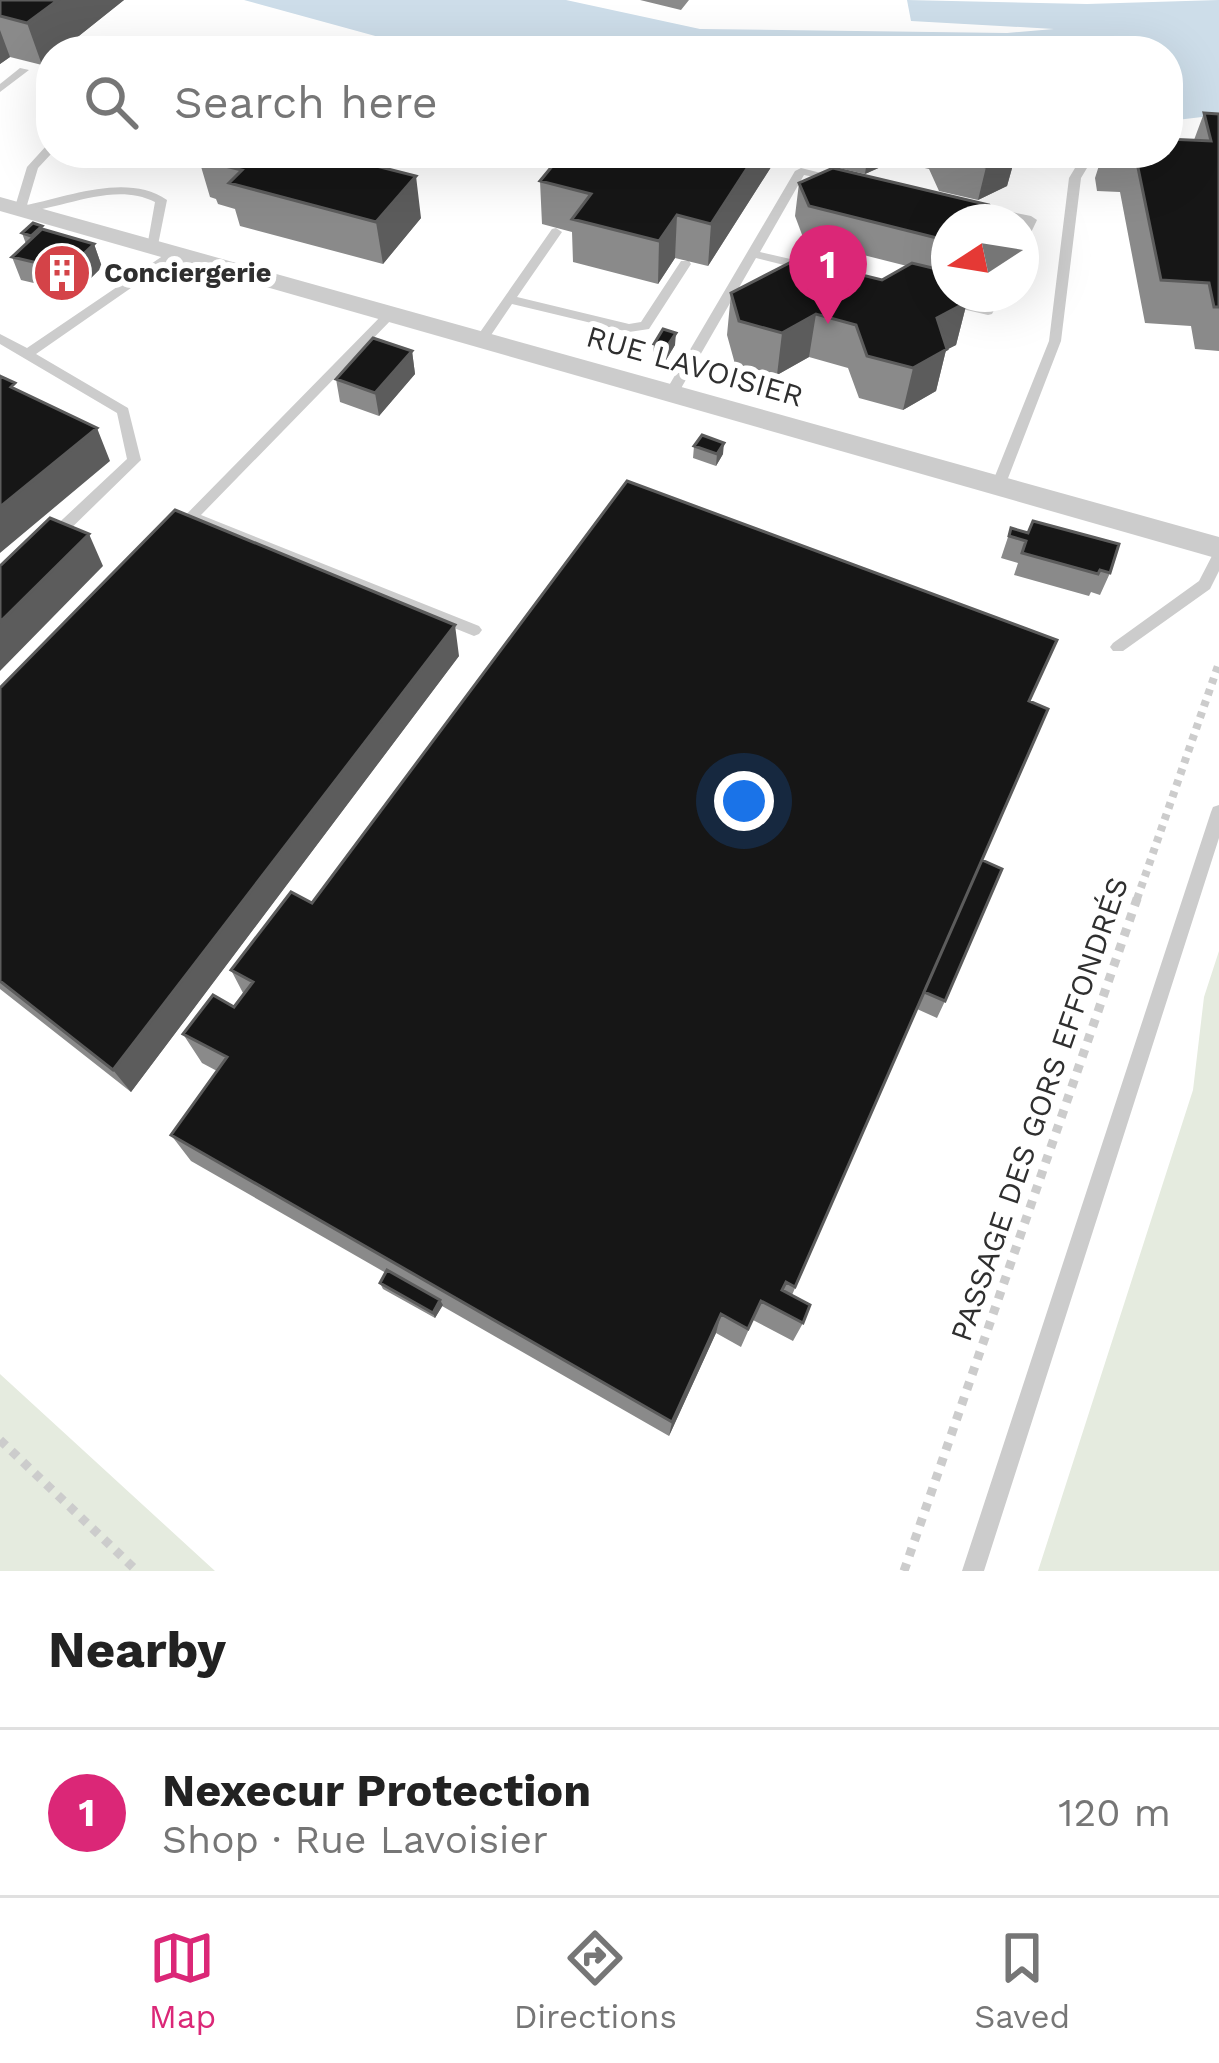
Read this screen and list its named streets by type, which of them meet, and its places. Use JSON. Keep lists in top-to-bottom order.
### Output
{
  "streets": {
    "street": ["RUE LAVOISIER"],
    "path": ["PASSAGE DES GORS EFFONDRÉS"]
  },
  "places": {
    "building": ["Conciergerie"]
  },
  "north": "left",
  "page": {
    "search": "Search here",
    "pins": "1",
    "heading": "Nearby",
    "list": [
      {
        "mark": "1",
        "name": "Nexecur Protection",
        "note": "Shop · Rue Lavoisier",
        "value": "120 m"
      }
    ],
    "nav": ["Map", "Directions", "Saved"]
  }
}
